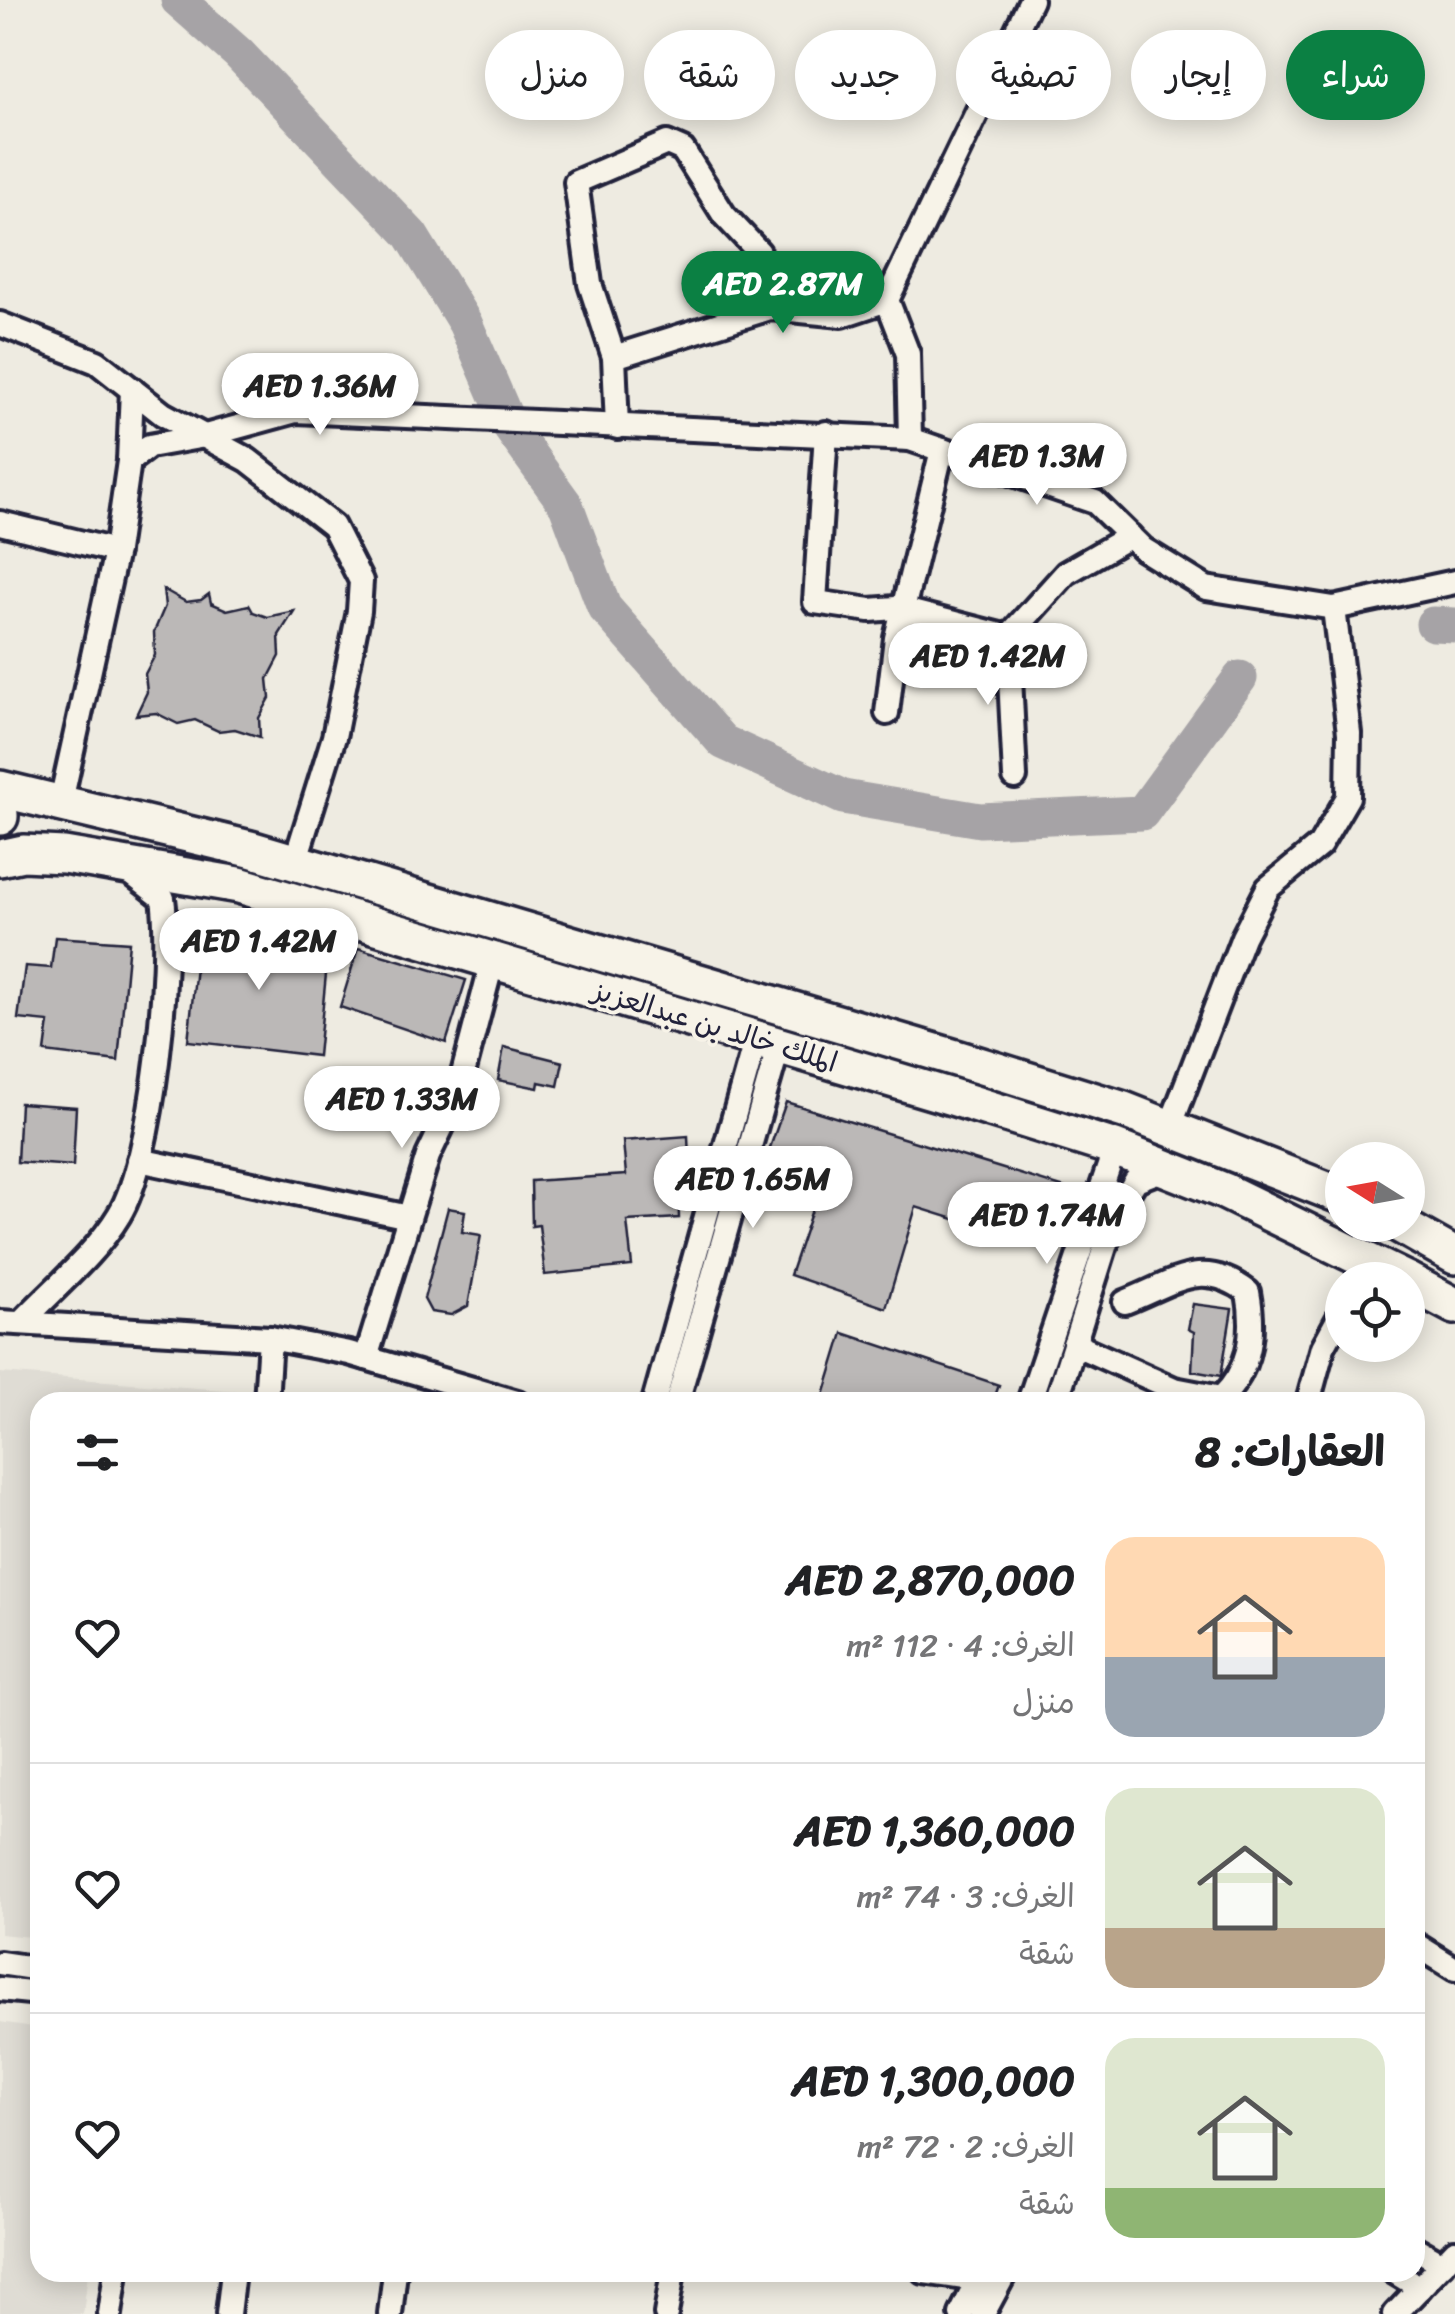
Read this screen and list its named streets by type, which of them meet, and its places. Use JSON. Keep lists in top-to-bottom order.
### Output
{
  "streets": {
    "highway": ["الملك خالد بن عبدالعزيز"]
  },
  "north": "left",
  "page": {
    "chip": [
      "شراء",
      "إيجار",
      "تصفية",
      "جديد",
      "شقة",
      "منزل"
    ],
    "price": [
      "AED 2.87M",
      "AED 1.36M",
      "AED 1.3M",
      "AED 1.42M",
      "AED 1.42M",
      "AED 1.33M",
      "AED 1.65M",
      "AED 1.74M"
    ],
    "heading": "العقارات: 8",
    "list": [
      {
        "name": "AED 2,870,000",
        "note": "الغرف: 4 · 112 m² · منزل"
      },
      {
        "name": "AED 1,360,000",
        "note": "الغرف: 3 · 74 m² · شقة"
      },
      {
        "name": "AED 1,300,000",
        "note": "الغرف: 2 · 72 m² · شقة"
      }
    ]
  }
}
